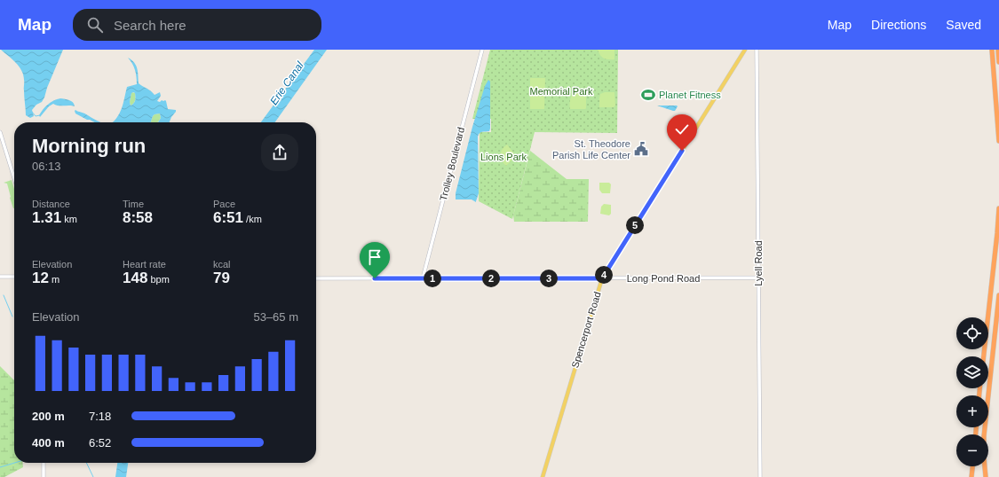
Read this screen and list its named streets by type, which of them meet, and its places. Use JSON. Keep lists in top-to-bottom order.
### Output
{
  "streets": {
    "main road": ["Spencerport Road"],
    "street": ["Trolley Boulevard", "Lyell Road", "Long Pond Road"]
  },
  "crossings": [
    ["Trolley Boulevard", "Long Pond Road"],
    ["Lyell Road", "Long Pond Road"],
    ["Long Pond Road", "Spencerport Road"]
  ],
  "water": ["Erie Canal"],
  "parks": ["Memorial Park", "Lions Park"],
  "places": {
    "sports": ["Planet Fitness"],
    "public building": ["St. Theodore Parish Life Center"]
  },
  "page": {
    "header": "Map",
    "search": "Search here",
    "nav": ["Map", "Directions", "Saved"],
    "heading": ["Morning run", "06:13"],
    "stats": [
      ["Distance", "1.31 km"],
      ["Time", "8:58"],
      ["Pace", "6:51 /km"],
      ["Elevation", "12 m"],
      ["Heart rate", "148 bpm"],
      ["kcal", "79"]
    ],
    "pins": [
      "5",
      "4",
      "1",
      "2",
      "3"
    ],
    "chart": ["Elevation", "53–65 m"],
    "map_buttons": ["+", "−"],
    "list": [
      {
        "name": "200 m",
        "note": "7:18"
      },
      {
        "name": "400 m",
        "note": "6:52"
      }
    ]
  }
}
